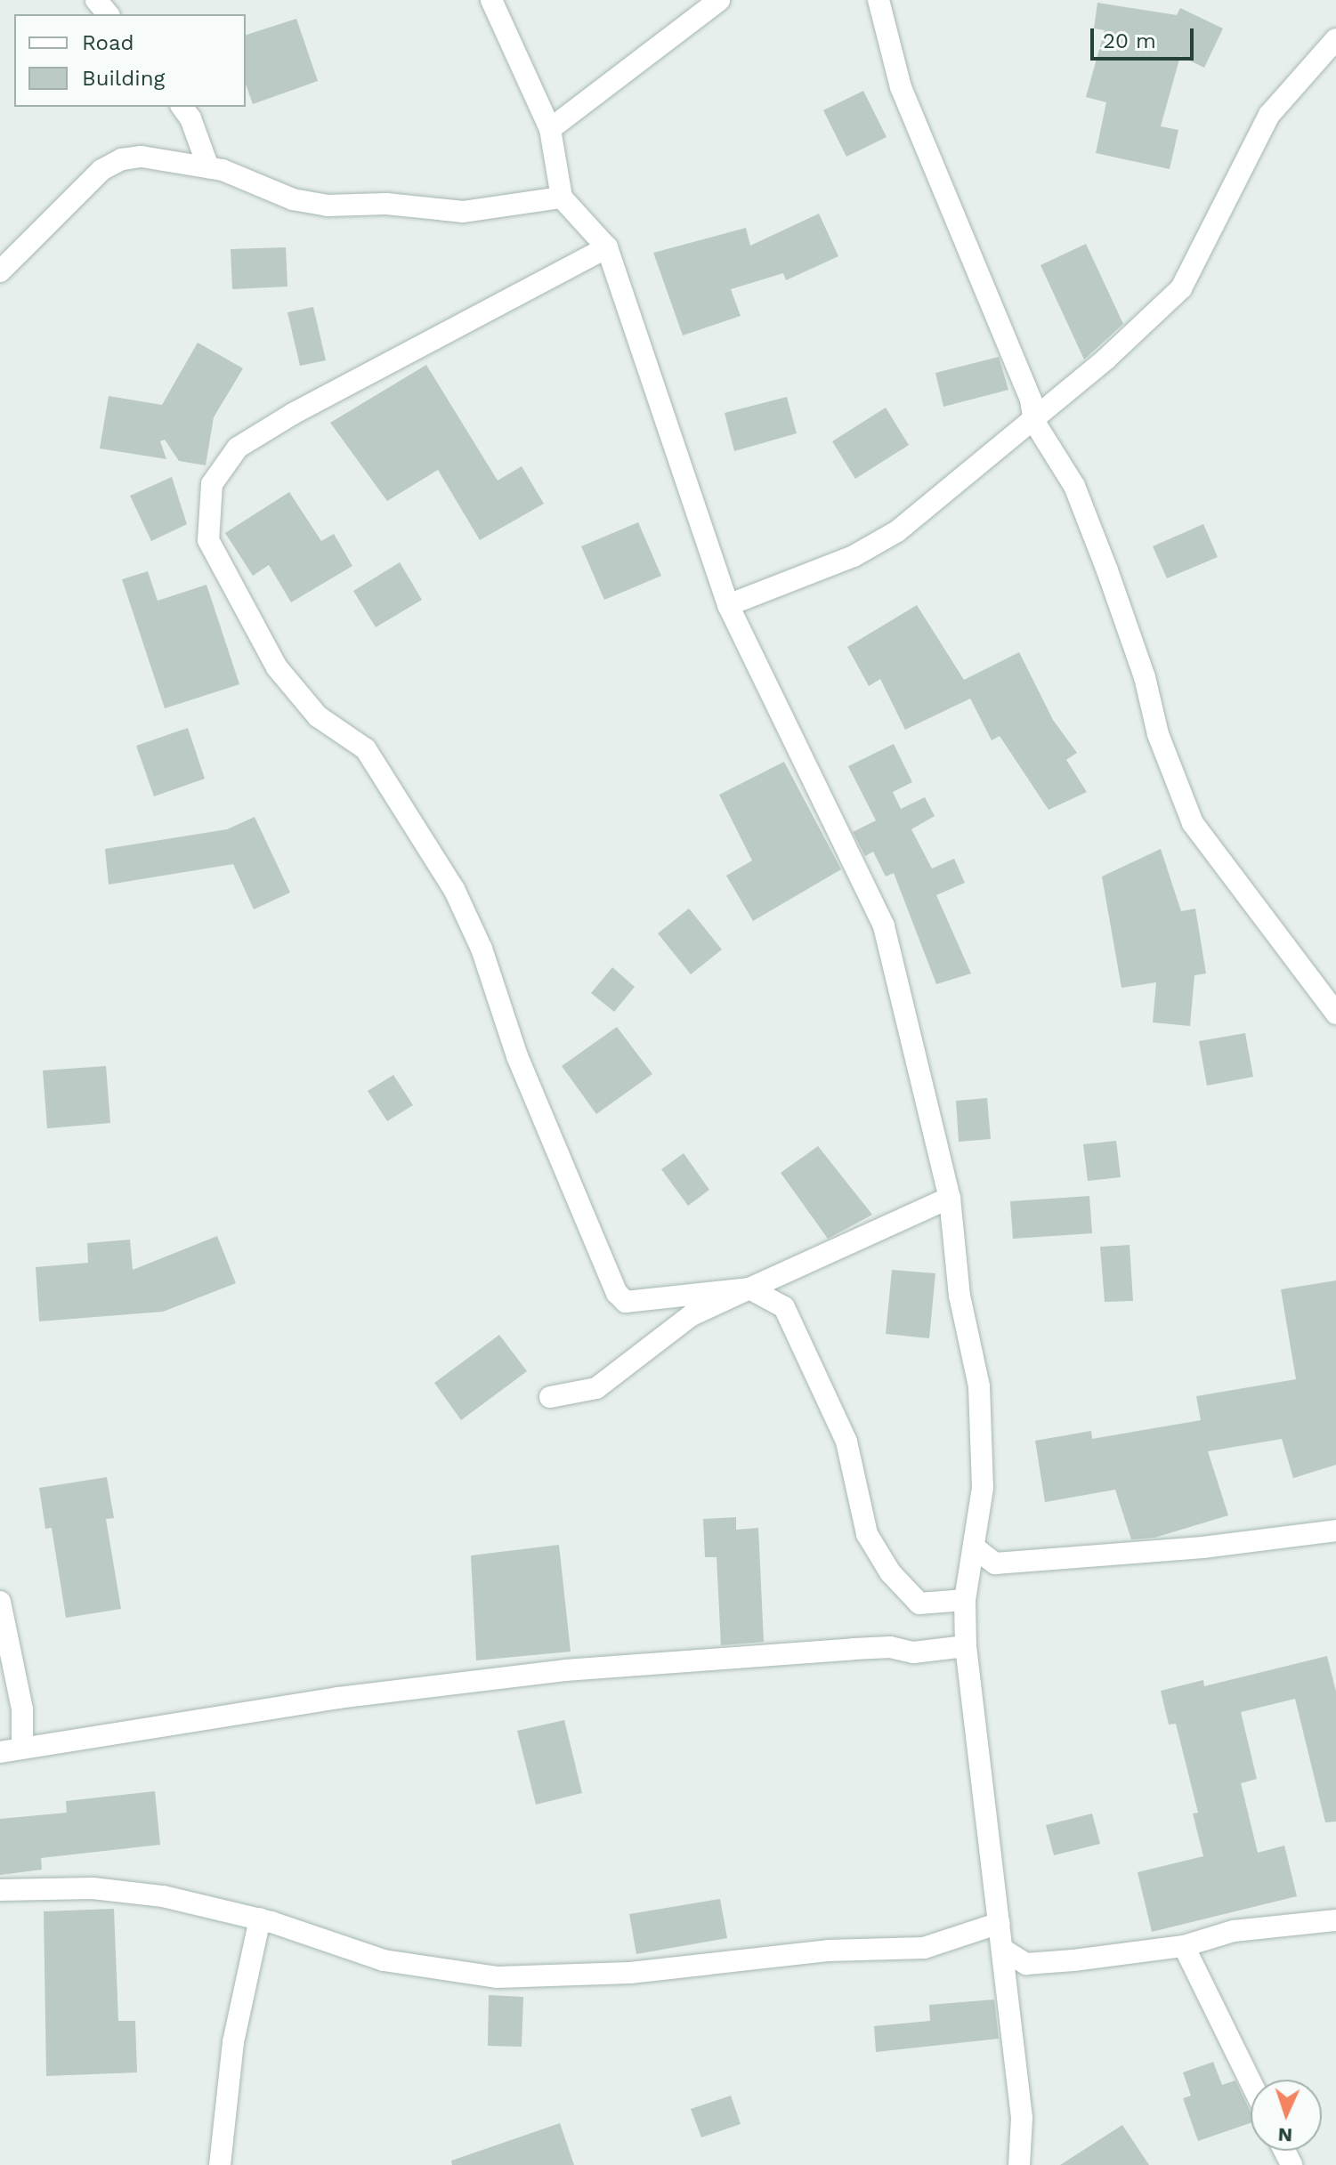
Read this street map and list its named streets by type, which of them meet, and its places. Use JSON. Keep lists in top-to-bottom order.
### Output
{
  "legend": ["Road", "Building"],
  "scale_bar": "20 m",
  "north": "bottom"
}
